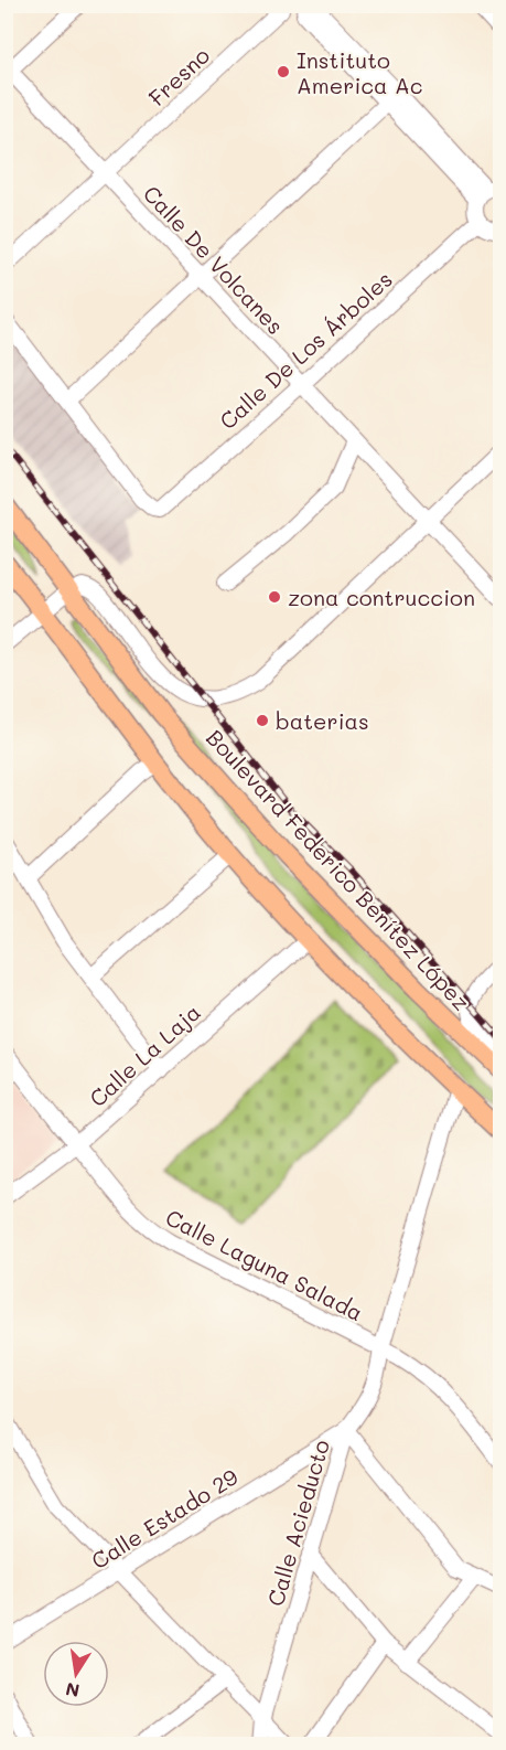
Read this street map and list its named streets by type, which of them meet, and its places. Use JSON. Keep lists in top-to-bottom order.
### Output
{
  "streets": {
    "main road": ["Boulevard Federico Benítez López"],
    "street": [
      "Fresno",
      "Calle De Volcanes",
      "Calle De Los Árboles",
      "Calle La Laja",
      "Calle Laguna Salada",
      "Calle Estado 29",
      "Calle Acieducto"
    ]
  },
  "crossings": [
    ["Fresno", "Calle De Volcanes"],
    ["Calle De Volcanes", "Calle De Los Árboles"],
    ["Calle La Laja", "Calle Laguna Salada"],
    ["Calle Laguna Salada", "Calle Acieducto"],
    ["Calle Estado 29", "Calle Acieducto"]
  ],
  "places": ["Instituto America Ac", "zona contruccion", "baterias"],
  "north": "bottom"
}
